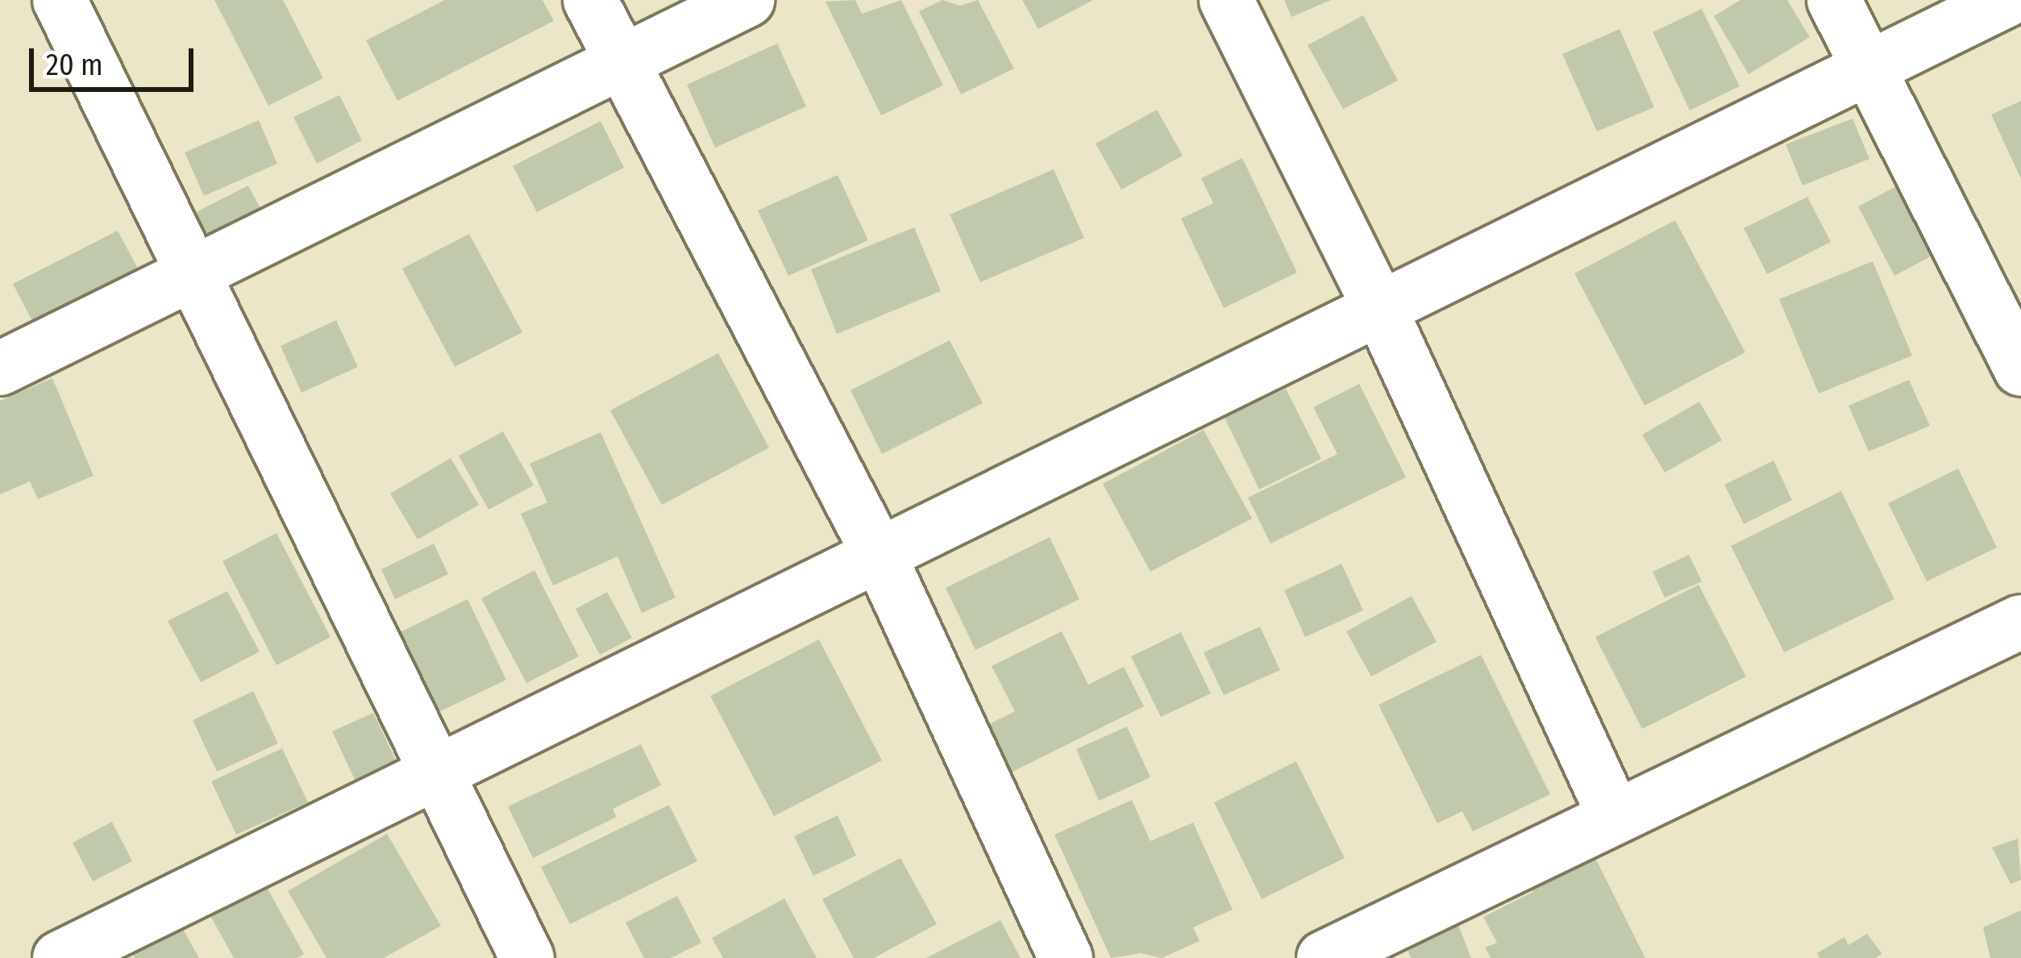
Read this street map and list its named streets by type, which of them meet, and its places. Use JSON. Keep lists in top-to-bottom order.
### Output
{
  "scale_bar": "20 m"
}
